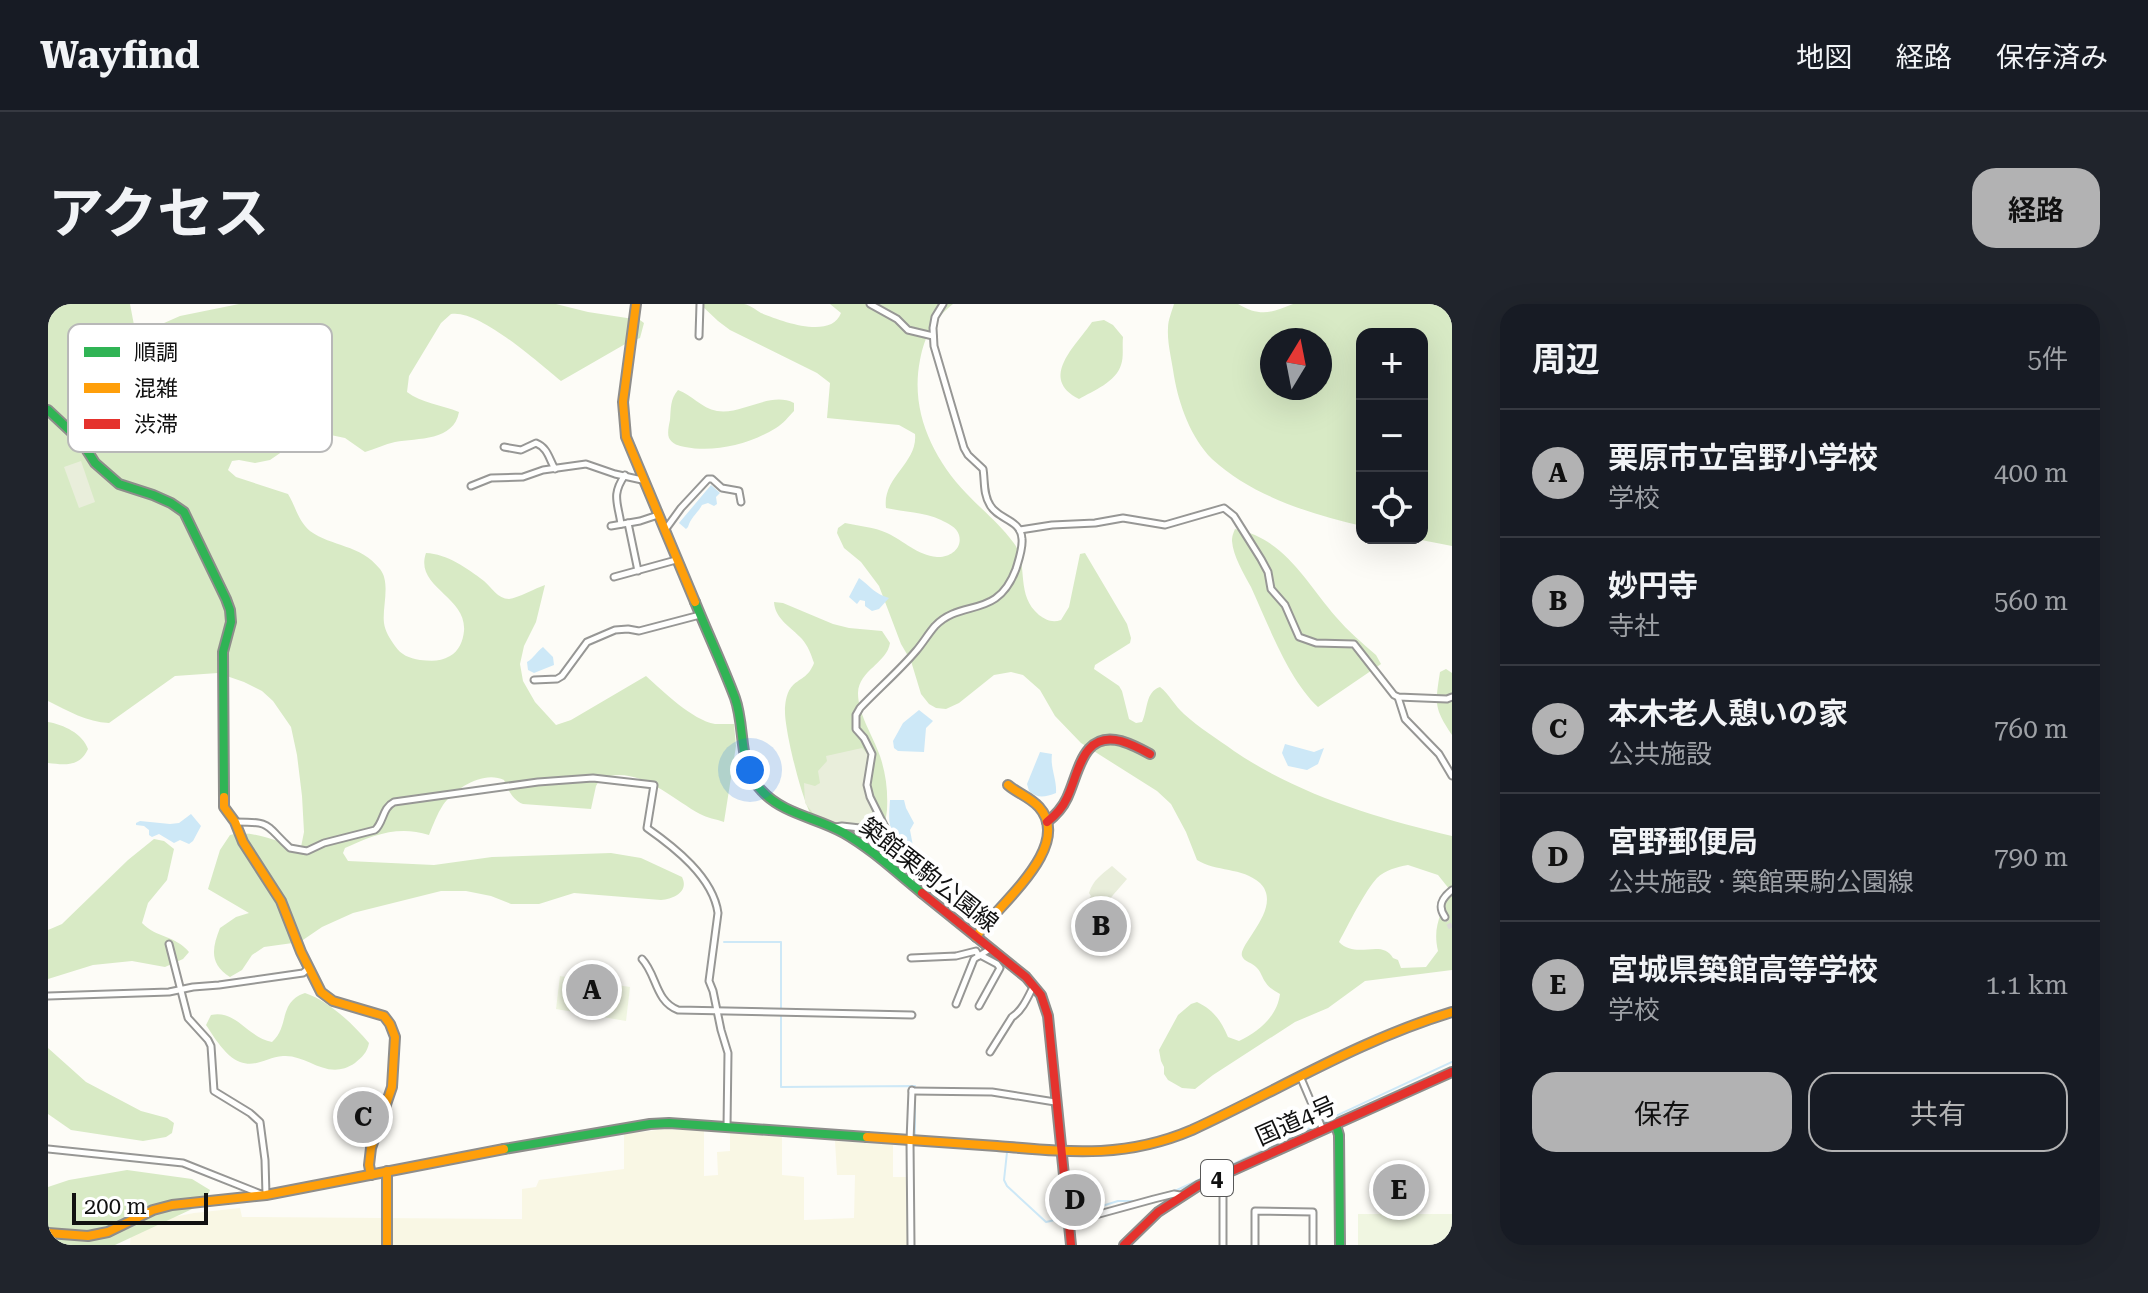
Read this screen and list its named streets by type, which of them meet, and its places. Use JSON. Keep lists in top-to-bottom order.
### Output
{
  "streets": {
    "main road": ["築館栗駒公園線", "国道4号", "4"]
  },
  "legend": ["順調", "混雑", "渋滞"],
  "scale_bar": "200 m",
  "north": "top",
  "page": {
    "header": "Wayfind",
    "nav": ["地図", "経路", "保存済み"],
    "title": "アクセス",
    "buttons": [
      "経路",
      ["保存", "共有"]
    ],
    "heading": ["周辺", "5件"],
    "map_buttons": ["+", "−"],
    "list": [
      {
        "mark": "A",
        "name": "栗原市立宮野小学校",
        "note": "学校",
        "value": "400 m"
      },
      {
        "mark": "B",
        "name": "妙円寺",
        "note": "寺社",
        "value": "560 m"
      },
      {
        "mark": "C",
        "name": "本木老人憩いの家",
        "note": "公共施設",
        "value": "760 m"
      },
      {
        "mark": "D",
        "name": "宮野郵便局",
        "note": "公共施設 · 築館栗駒公園線",
        "value": "790 m"
      },
      {
        "mark": "E",
        "name": "宮城県築館高等学校",
        "note": "学校",
        "value": "1.1 km"
      }
    ],
    "pins": [
      "B",
      "A",
      "C",
      "E",
      "D"
    ],
    "scale": "200 m"
  }
}
